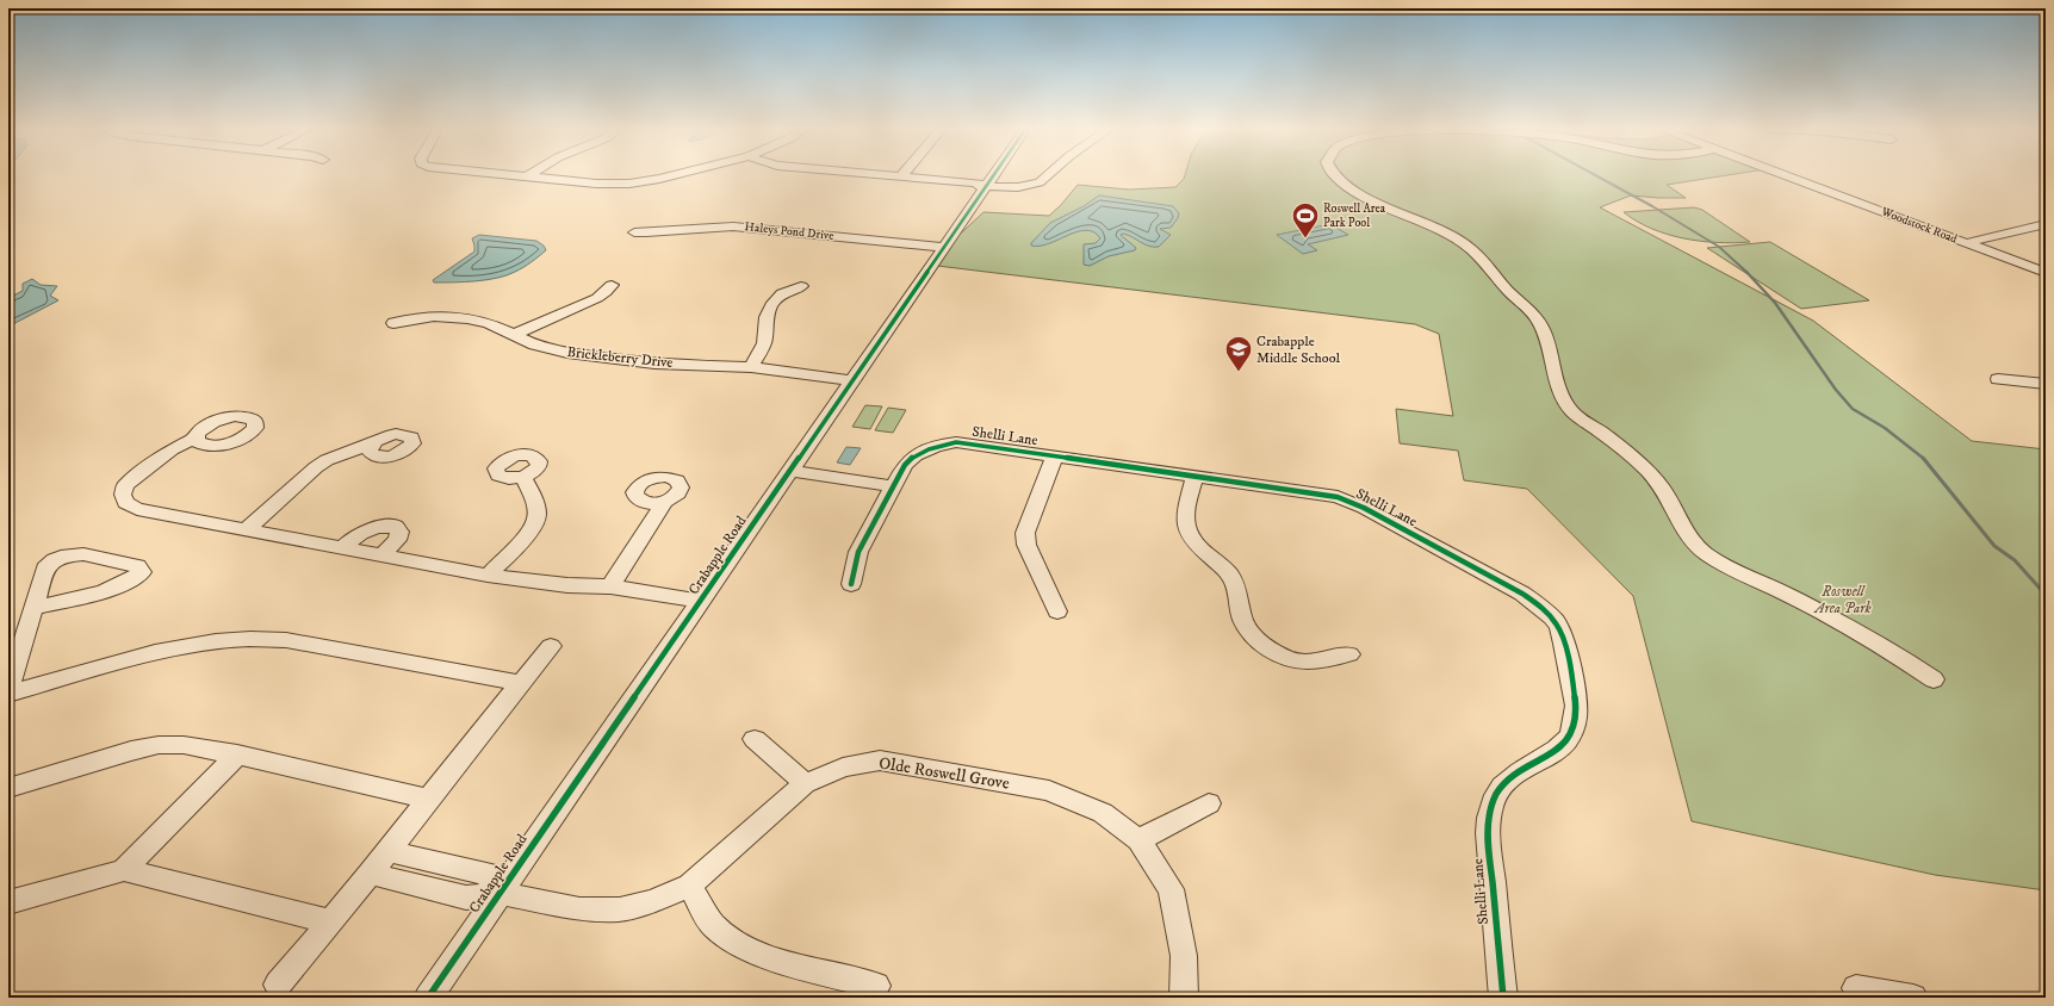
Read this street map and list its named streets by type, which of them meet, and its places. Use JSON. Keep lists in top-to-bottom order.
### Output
{
  "streets": {
    "street": [
      "Woodstock Road",
      "Haleys Pond Drive",
      "Brickleberry Drive",
      "Shelli Lane",
      "Crabapple Road",
      "Olde Roswell Grove"
    ]
  },
  "crossings": [
    ["Haleys Pond Drive", "Crabapple Road"],
    ["Brickleberry Drive", "Crabapple Road"],
    ["Crabapple Road", "Olde Roswell Grove"]
  ],
  "parks": ["Roswell Area Park"],
  "places": {
    "sports": ["Roswell Area Park Pool"],
    "school or university": ["Crabapple Middle School"]
  }
}
